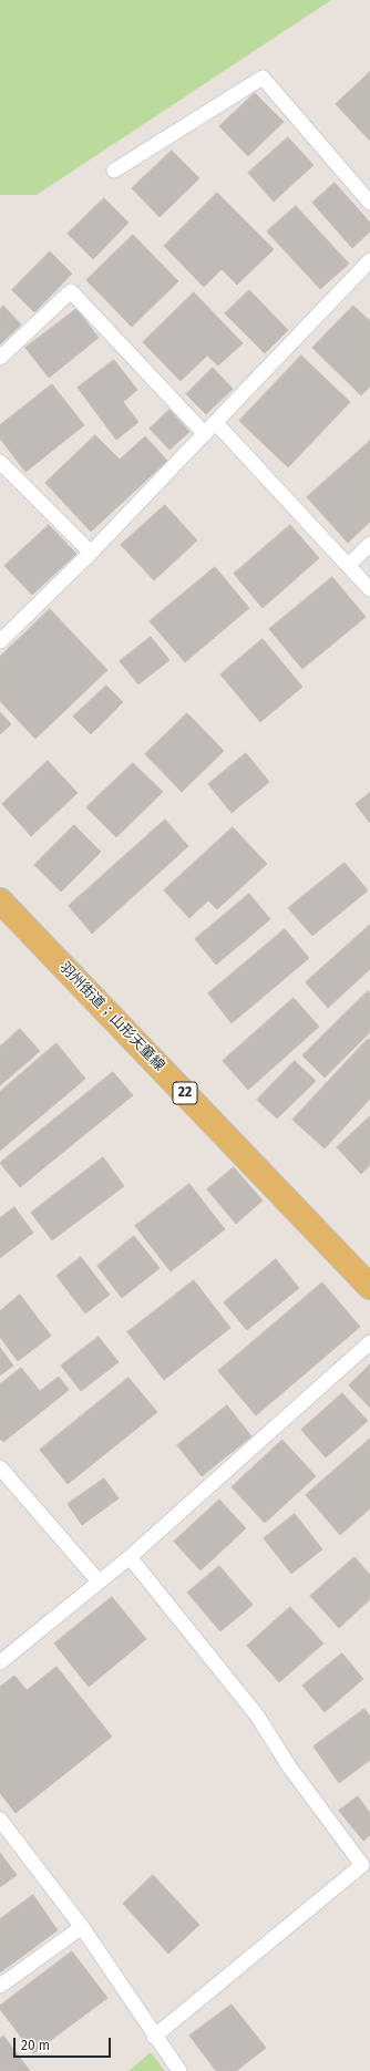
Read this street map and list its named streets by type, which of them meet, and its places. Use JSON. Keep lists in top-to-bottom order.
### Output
{
  "streets": {
    "main road": ["羽州街道；山形天童線", "22"]
  },
  "scale_bar": "20 m"
}
